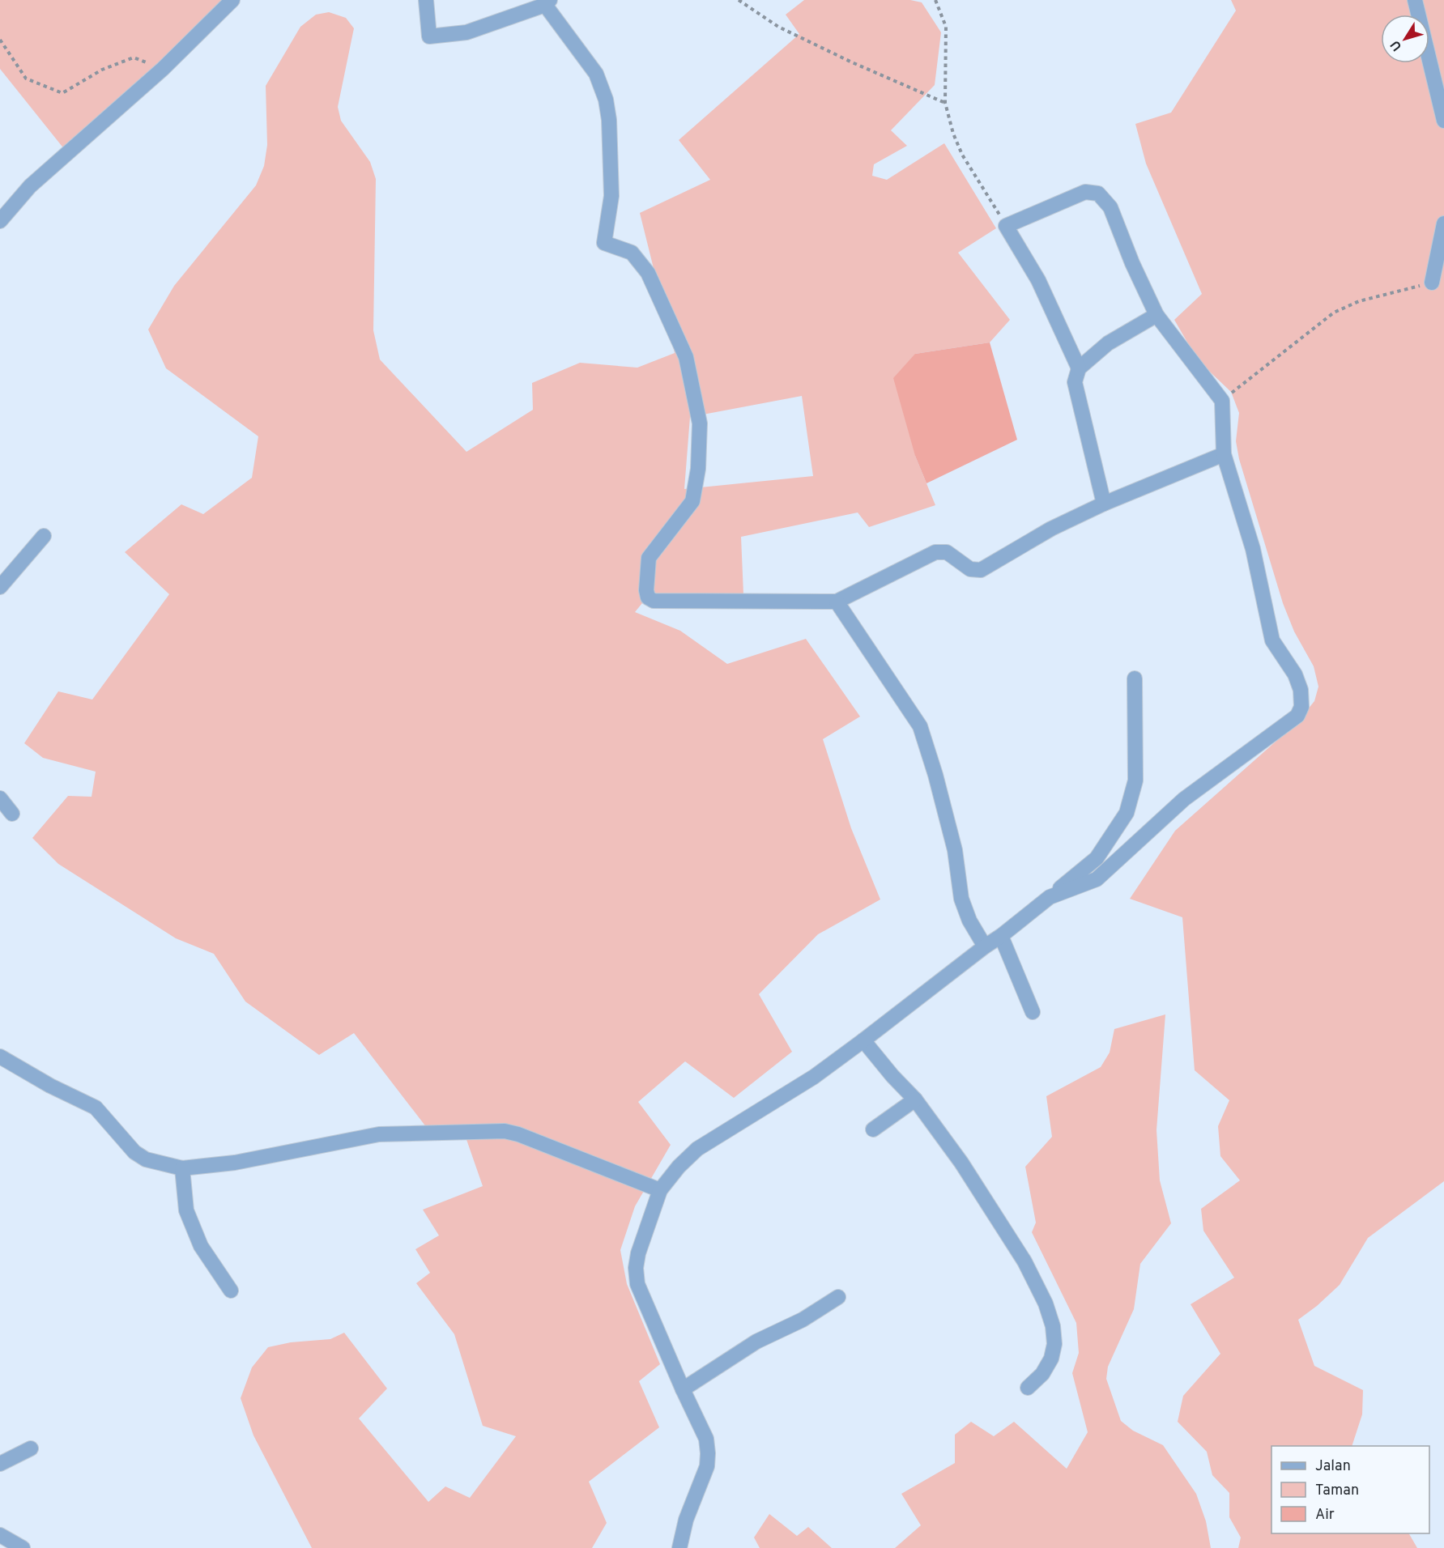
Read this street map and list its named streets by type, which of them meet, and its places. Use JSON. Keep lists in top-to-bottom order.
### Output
{
  "legend": ["Jalan", "Taman", "Air"],
  "north": "bottom left"
}
